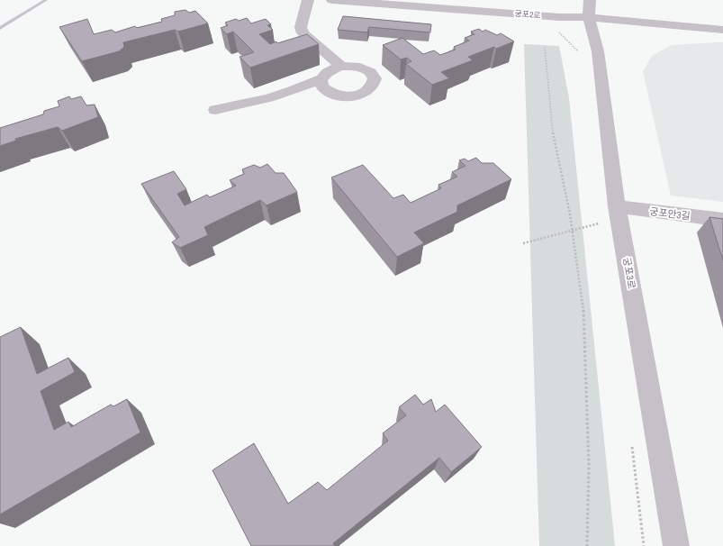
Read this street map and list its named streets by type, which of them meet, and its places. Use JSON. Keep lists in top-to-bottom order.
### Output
{
  "streets": {
    "street": ["궁포2로", "궁포안3길", "궁포3로"]
  },
  "crossings": [
    ["궁포2로", "궁포3로"],
    ["궁포안3길", "궁포3로"]
  ]
}
